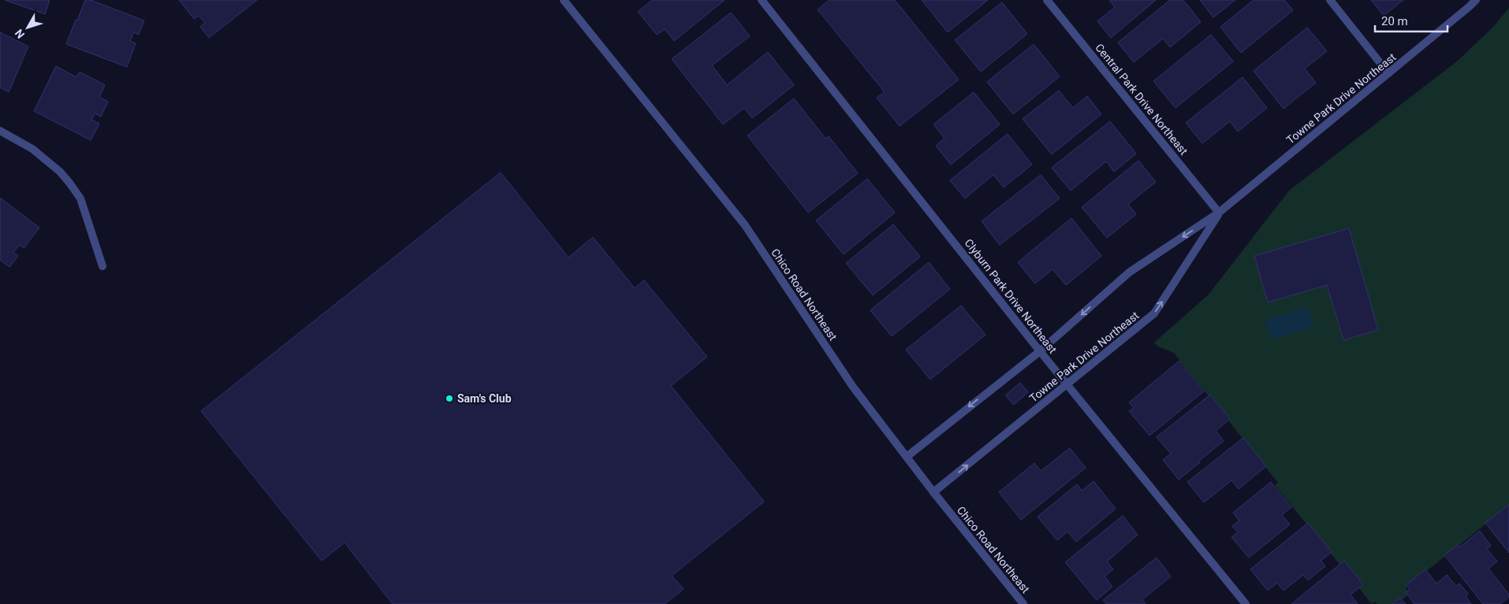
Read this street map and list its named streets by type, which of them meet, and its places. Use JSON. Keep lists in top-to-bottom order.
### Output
{
  "streets": {
    "street": [
      "Towne Park Drive Northeast",
      "Central Park Drive Northeast",
      "Chico Road Northeast",
      "Clyburn Park Drive Northeast"
    ]
  },
  "crossings": [
    ["Towne Park Drive Northeast", "Central Park Drive Northeast"],
    ["Towne Park Drive Northeast", "Chico Road Northeast"],
    ["Towne Park Drive Northeast", "Clyburn Park Drive Northeast"]
  ],
  "places": ["Sam's Club"],
  "scale_bar": "20 m",
  "north": "bottom left"
}
